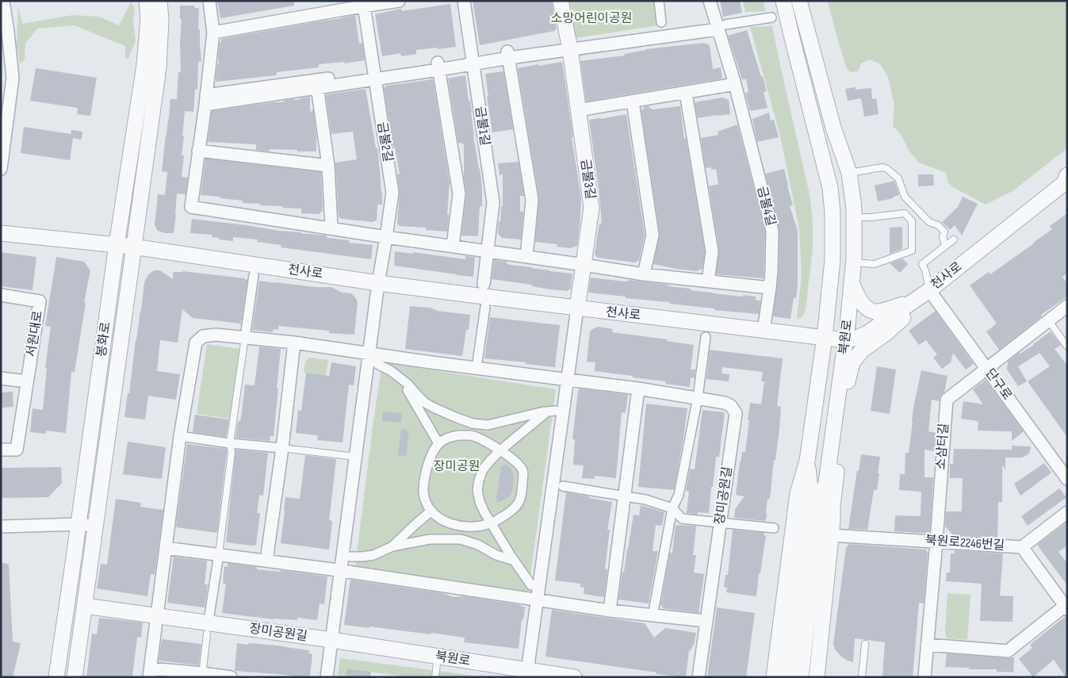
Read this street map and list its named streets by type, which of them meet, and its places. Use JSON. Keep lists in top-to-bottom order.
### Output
{
  "streets": {
    "street": [
      "금불1길",
      "금불2길",
      "금불3길",
      "금불4길",
      "천사로",
      "서원대로",
      "북원로",
      "봉화로",
      "단구로",
      "소삼터길",
      "장미공원길",
      "북원로2246번길"
    ]
  },
  "crossings": [
    ["금불2길", "천사로"],
    ["금불3길", "천사로"],
    ["금불4길", "천사로"],
    ["천사로", "북원로"],
    ["천사로", "봉화로"],
    ["천사로", "단구로"],
    ["북원로", "장미공원길"],
    ["봉화로", "장미공원길"],
    ["단구로", "소삼터길"],
    ["소삼터길", "북원로2246번길"]
  ],
  "parks": ["소망어린이공원", "장미공원"]
}
